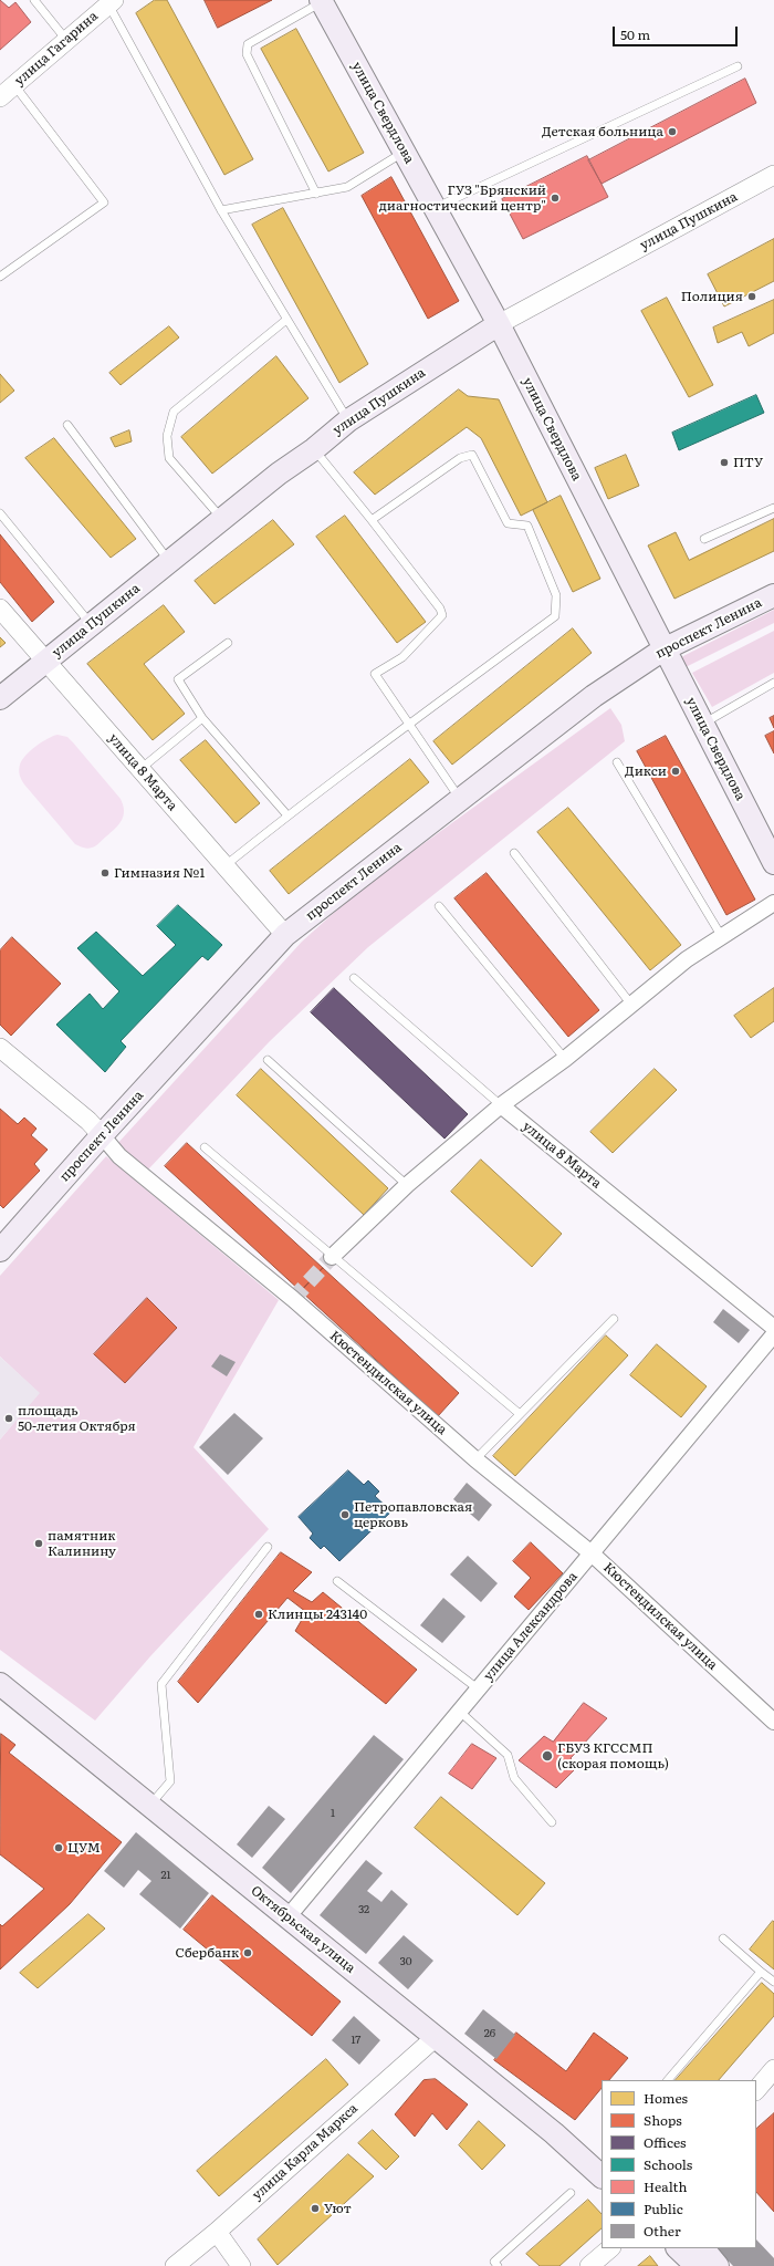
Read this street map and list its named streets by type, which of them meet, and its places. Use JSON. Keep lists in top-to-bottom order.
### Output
{
  "streets": {
    "main road": [
      "улица Свердлова",
      "улица Пушкина",
      "проспект Ленина",
      "Октябрьская улица"
    ],
    "street": [
      "улица Гагарина",
      "улица 8 Марта",
      "Кюстендилская улица",
      "улица Александрова",
      "улица Карла Маркса"
    ]
  },
  "crossings": [
    ["улица Свердлова", "улица Пушкина"],
    ["улица Свердлова", "проспект Ленина"],
    ["улица Пушкина", "улица 8 Марта"],
    ["проспект Ленина", "улица 8 Марта"],
    ["проспект Ленина", "Кюстендилская улица"],
    ["Кюстендилская улица", "улица Александрова"],
    ["улица Александрова", "Октябрьская улица"],
    ["Октябрьская улица", "улица Карла Маркса"]
  ],
  "places": [
    "Детская больница",
    "ГУЗ \"Брянский диагностический центр\"",
    "Полиция",
    "ПТУ",
    "Дикси",
    "Гимназия №1",
    "площадь 50-летия Октября",
    "Петропавловская церковь",
    "памятник Калинину",
    "Клинцы 243140",
    "ГБУЗ КГССМП (скорая помощь)",
    "ЦУМ",
    "Сбербанк",
    "Уют"
  ],
  "house_numbers": [
    "1",
    "21",
    "32",
    "30",
    "26",
    "17"
  ],
  "legend": [
    "Homes",
    "Shops",
    "Offices",
    "Schools",
    "Health",
    "Public",
    "Other"
  ],
  "scale_bar": "50 m"
}
